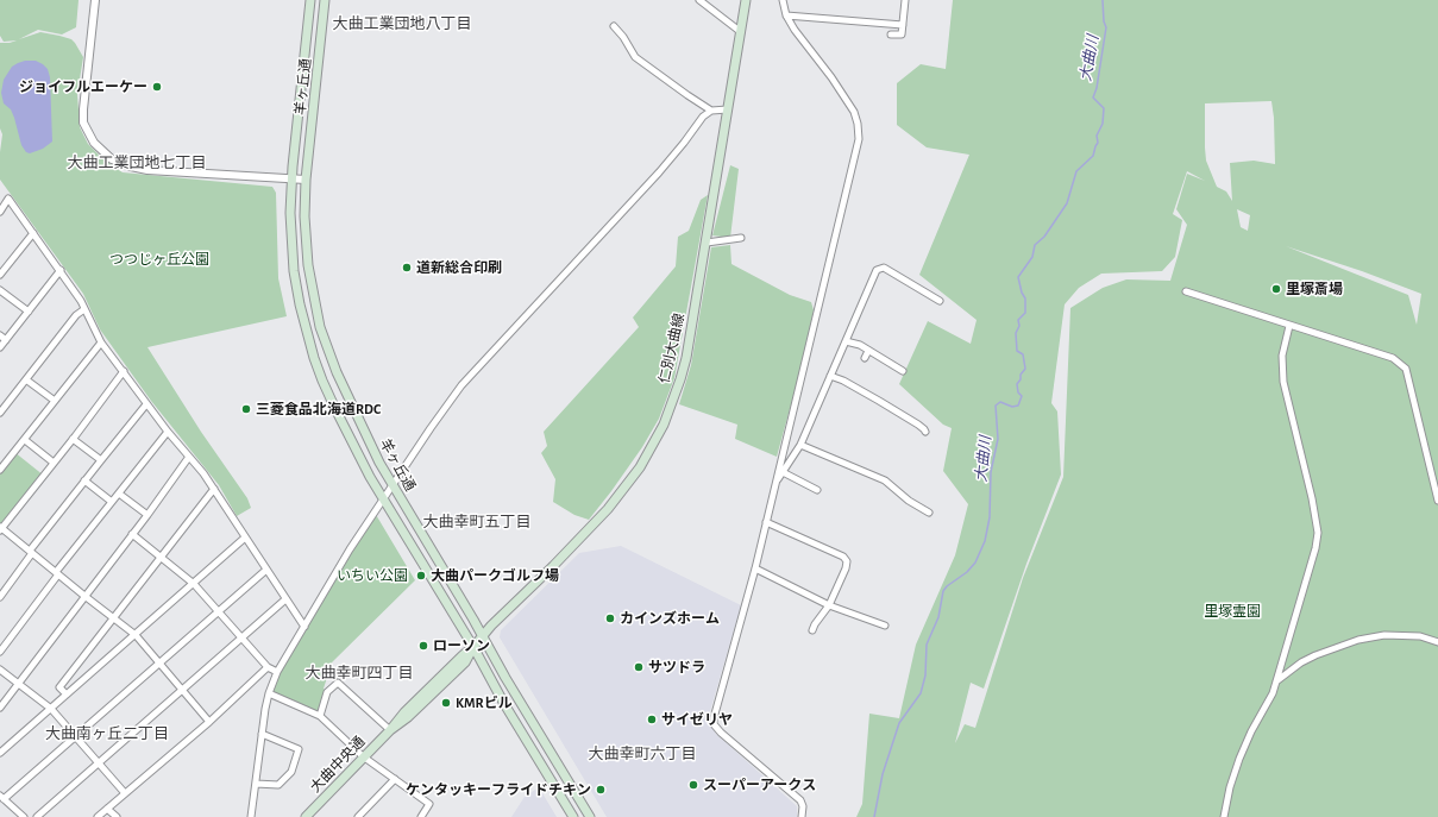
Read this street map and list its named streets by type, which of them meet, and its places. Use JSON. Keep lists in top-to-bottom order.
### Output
{
  "streets": {
    "main road": ["羊ヶ丘通", "仁別大曲線", "大曲中央通"]
  },
  "crossings": [
    ["羊ヶ丘通", "仁別大曲線"],
    ["羊ヶ丘通", "大曲中央通"],
    ["仁別大曲線", "大曲中央通"]
  ],
  "districts": [
    "大曲工業団地八丁目",
    "大曲工業団地七丁目",
    "大曲幸町五丁目",
    "大曲幸町四丁目",
    "大曲南ヶ丘二丁目",
    "大曲幸町六丁目"
  ],
  "water": ["大曲川"],
  "parks": ["つつじヶ丘公園", "いちい公園", "里塚霊園"],
  "places": [
    "ジョイフルエーケー",
    "道新総合印刷",
    "里塚斎場",
    "三菱食品北海道RDC",
    "大曲パークゴルフ場",
    "カインズホーム",
    "ローソン",
    "サツドラ",
    "KMRビル",
    "サイゼリヤ",
    "スーパーアークス",
    "ケンタッキーフライドチキン"
  ]
}
